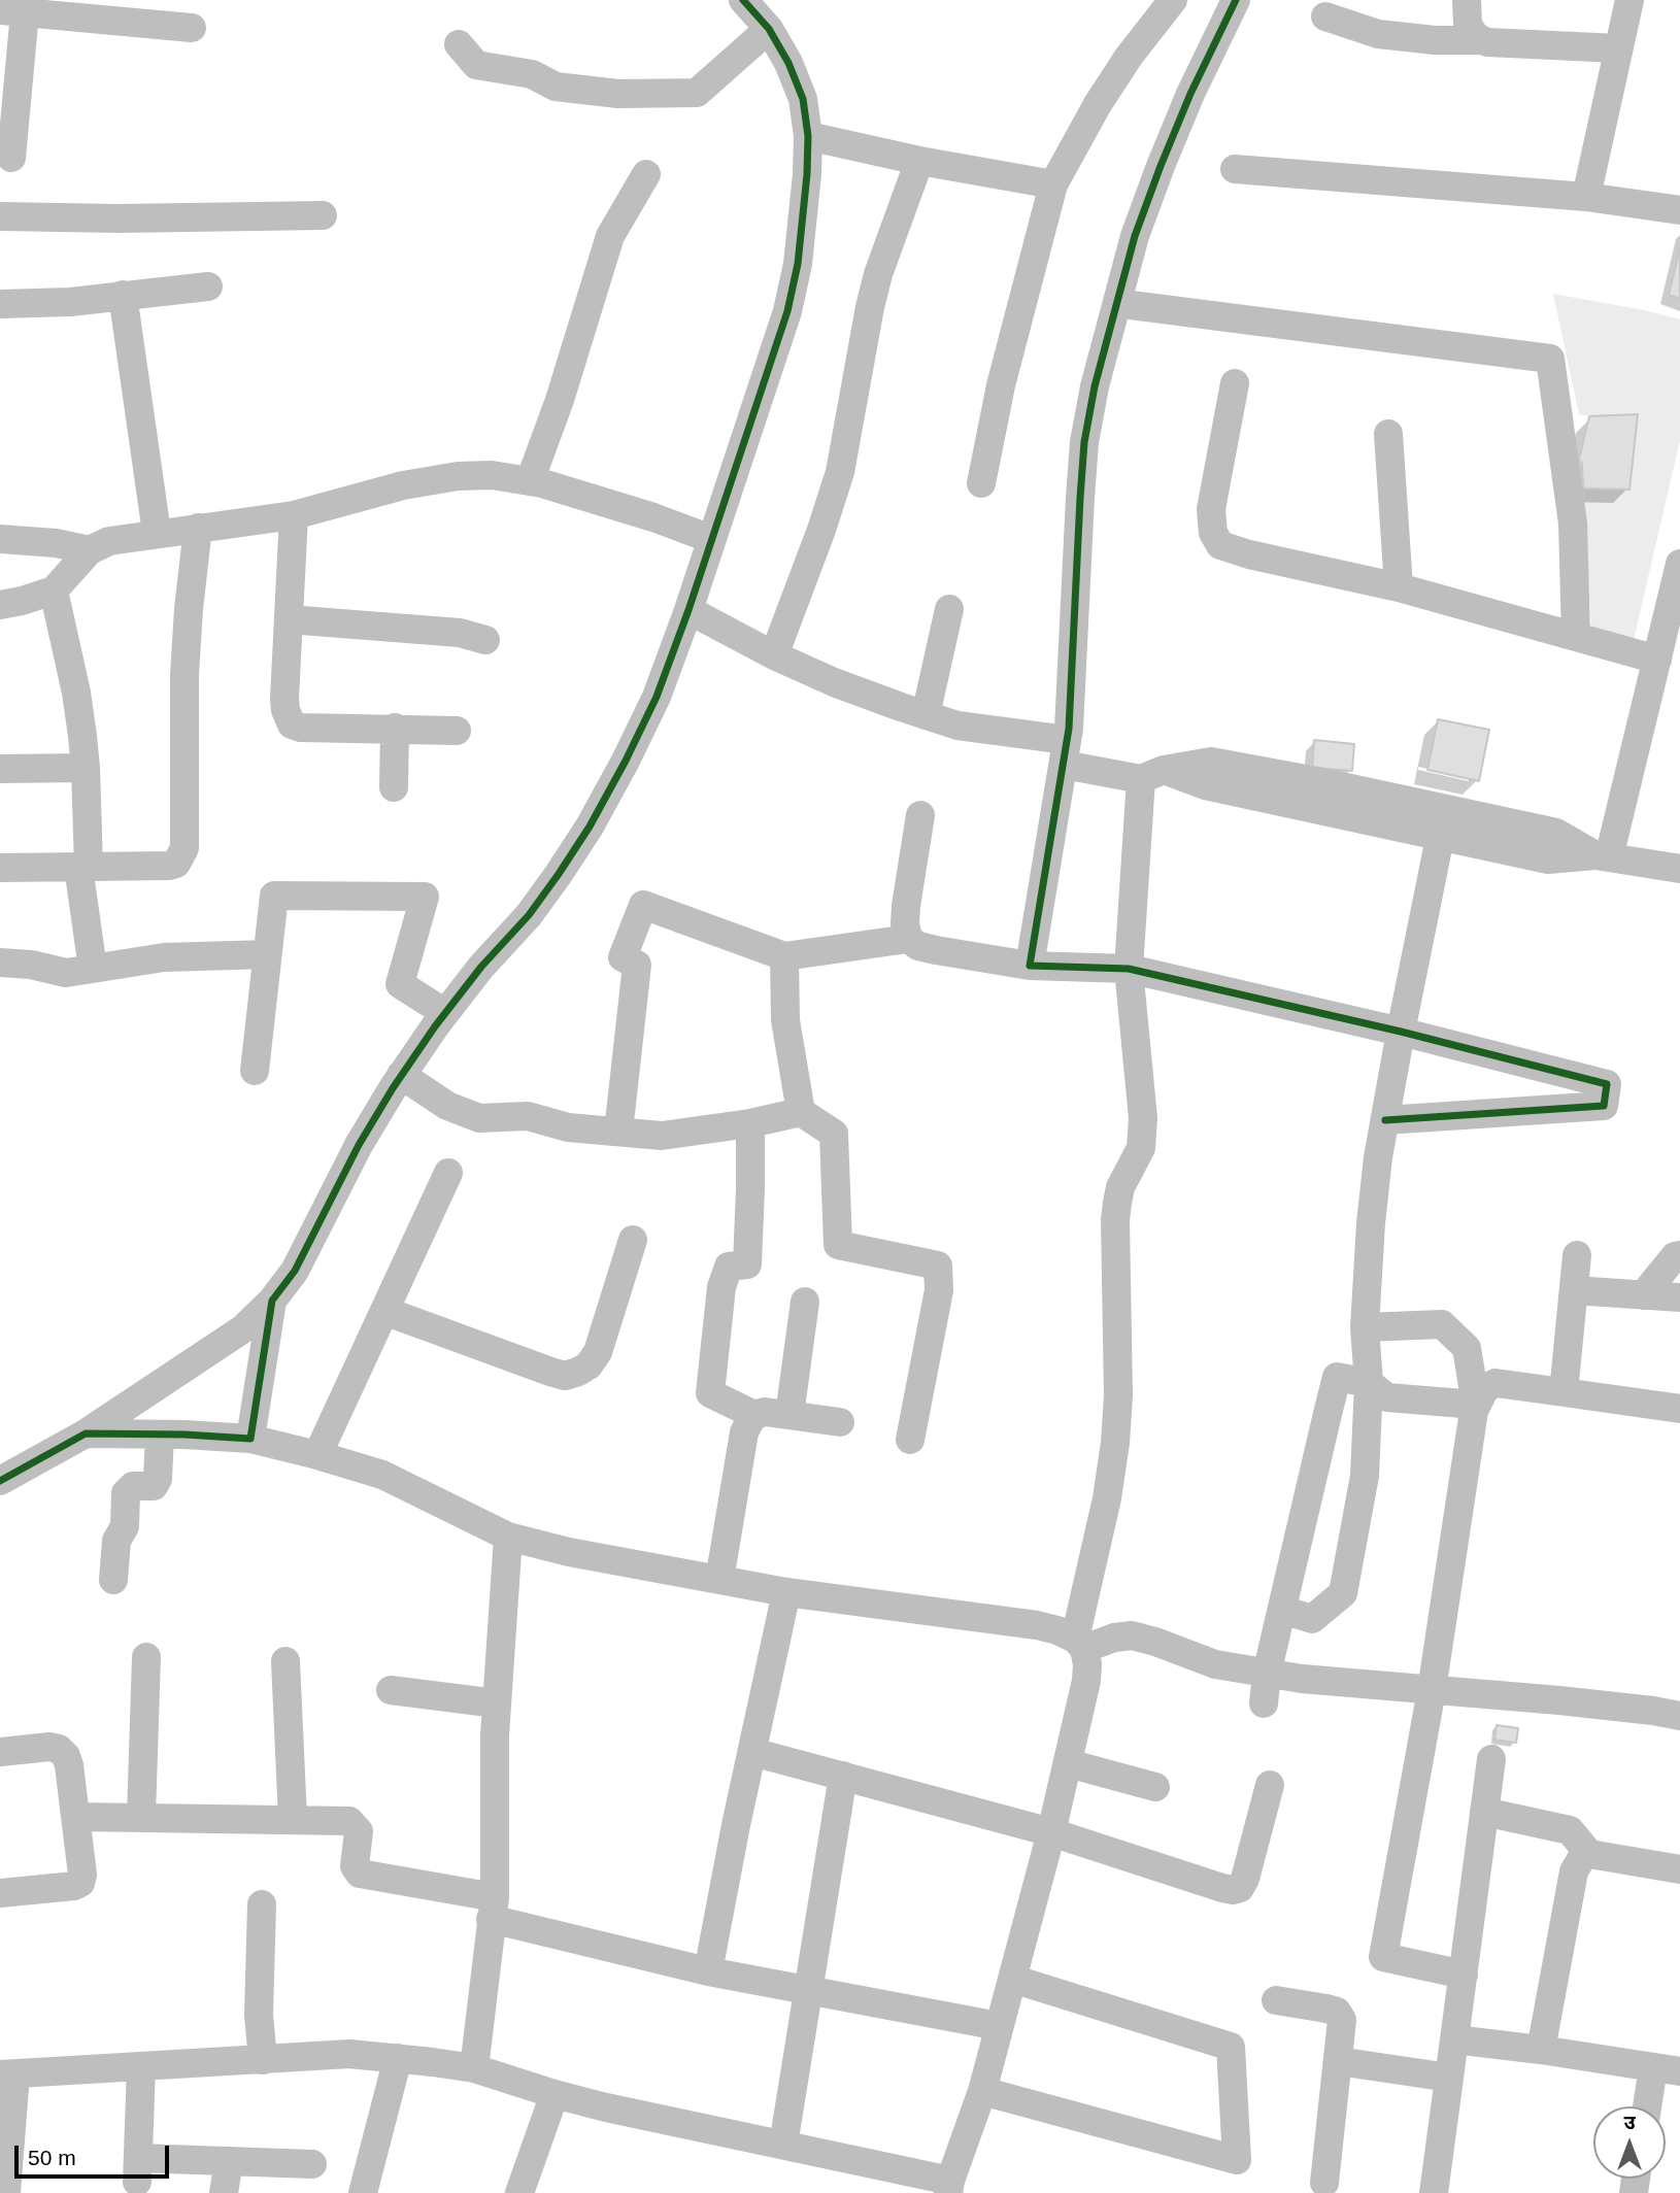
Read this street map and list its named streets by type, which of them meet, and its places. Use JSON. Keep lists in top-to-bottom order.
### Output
{
  "scale_bar": "50 m",
  "north": "top"
}
